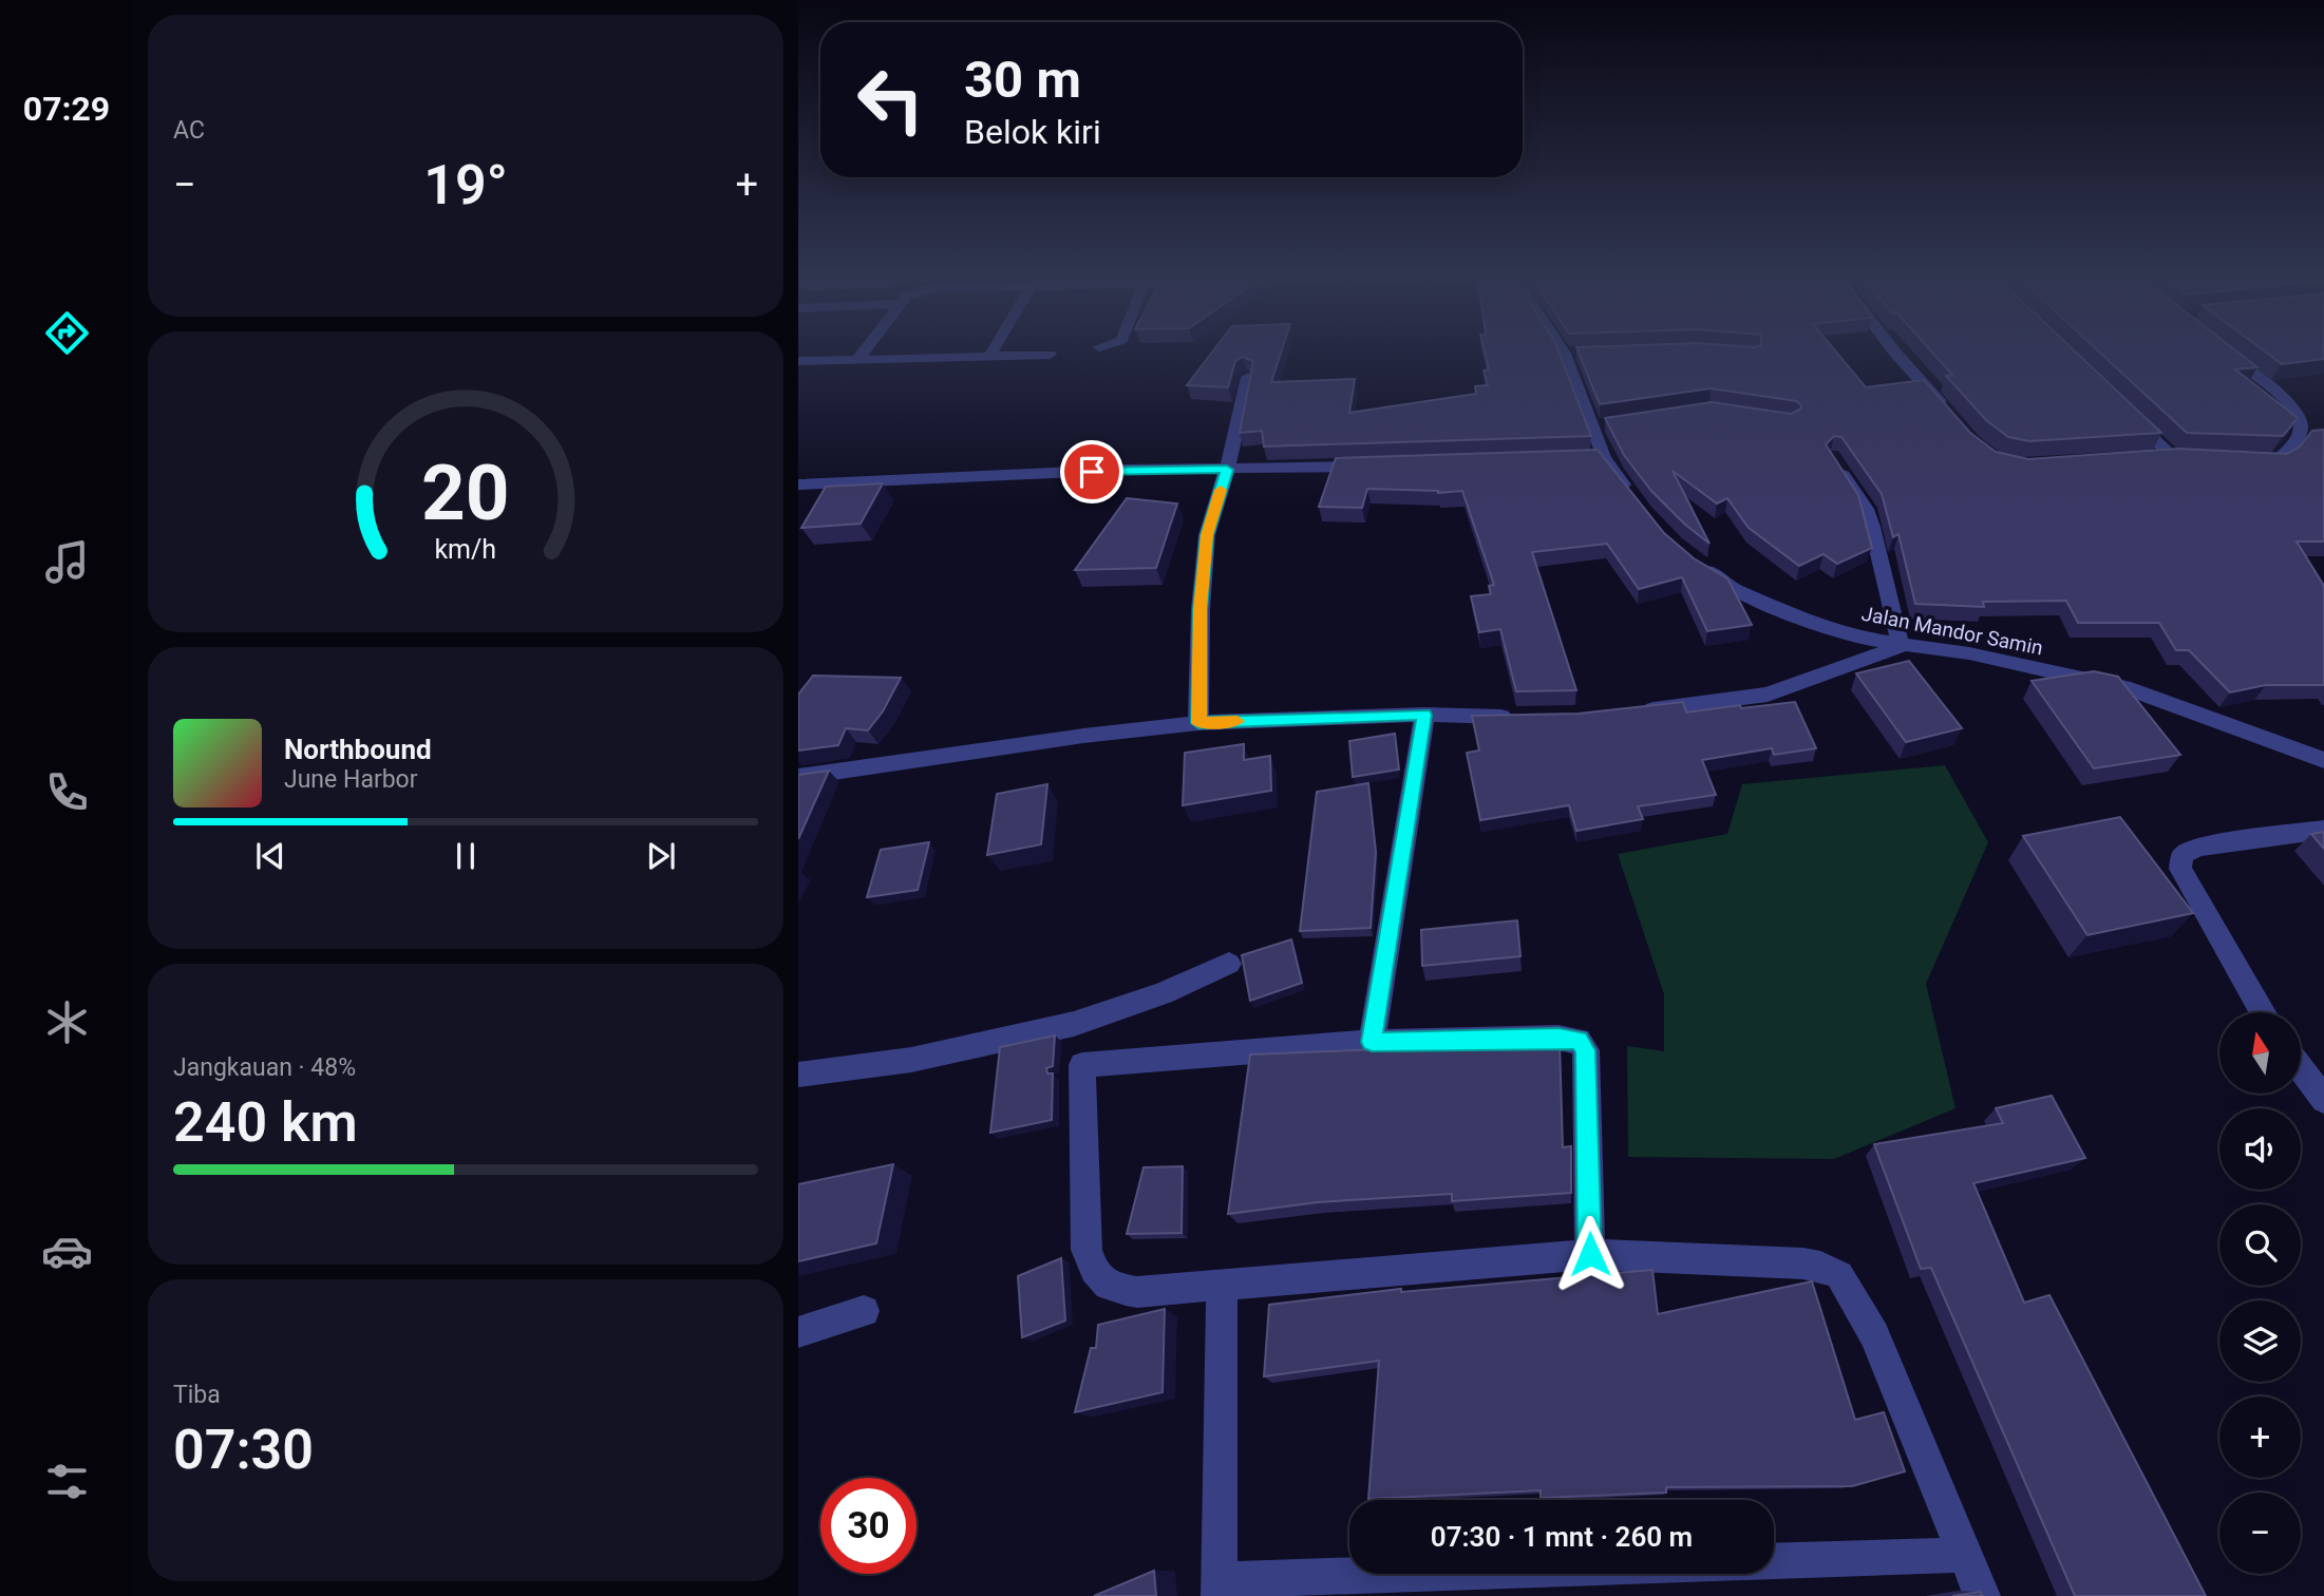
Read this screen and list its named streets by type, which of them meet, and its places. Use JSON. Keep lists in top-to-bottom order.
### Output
{
  "streets": {
    "street": ["Jalan Mandor Samin"]
  },
  "north": "top",
  "page": {
    "tabs": "07:29",
    "tile": [
      "AC",
      ["Jangkauan · 48%", "240 km"],
      ["Tiba", "07:30"]
    ],
    "turn": ["30 m", "Belok kiri"],
    "heat": ["−", "19°", "+"],
    "song": ["Northbound", "June Harbor"],
    "map_buttons": ["+", "−"],
    "limit": "30",
    "trip": "07:30 · 1 mnt · 260 m",
    "gauge": ["20", "km/h"]
  }
}
